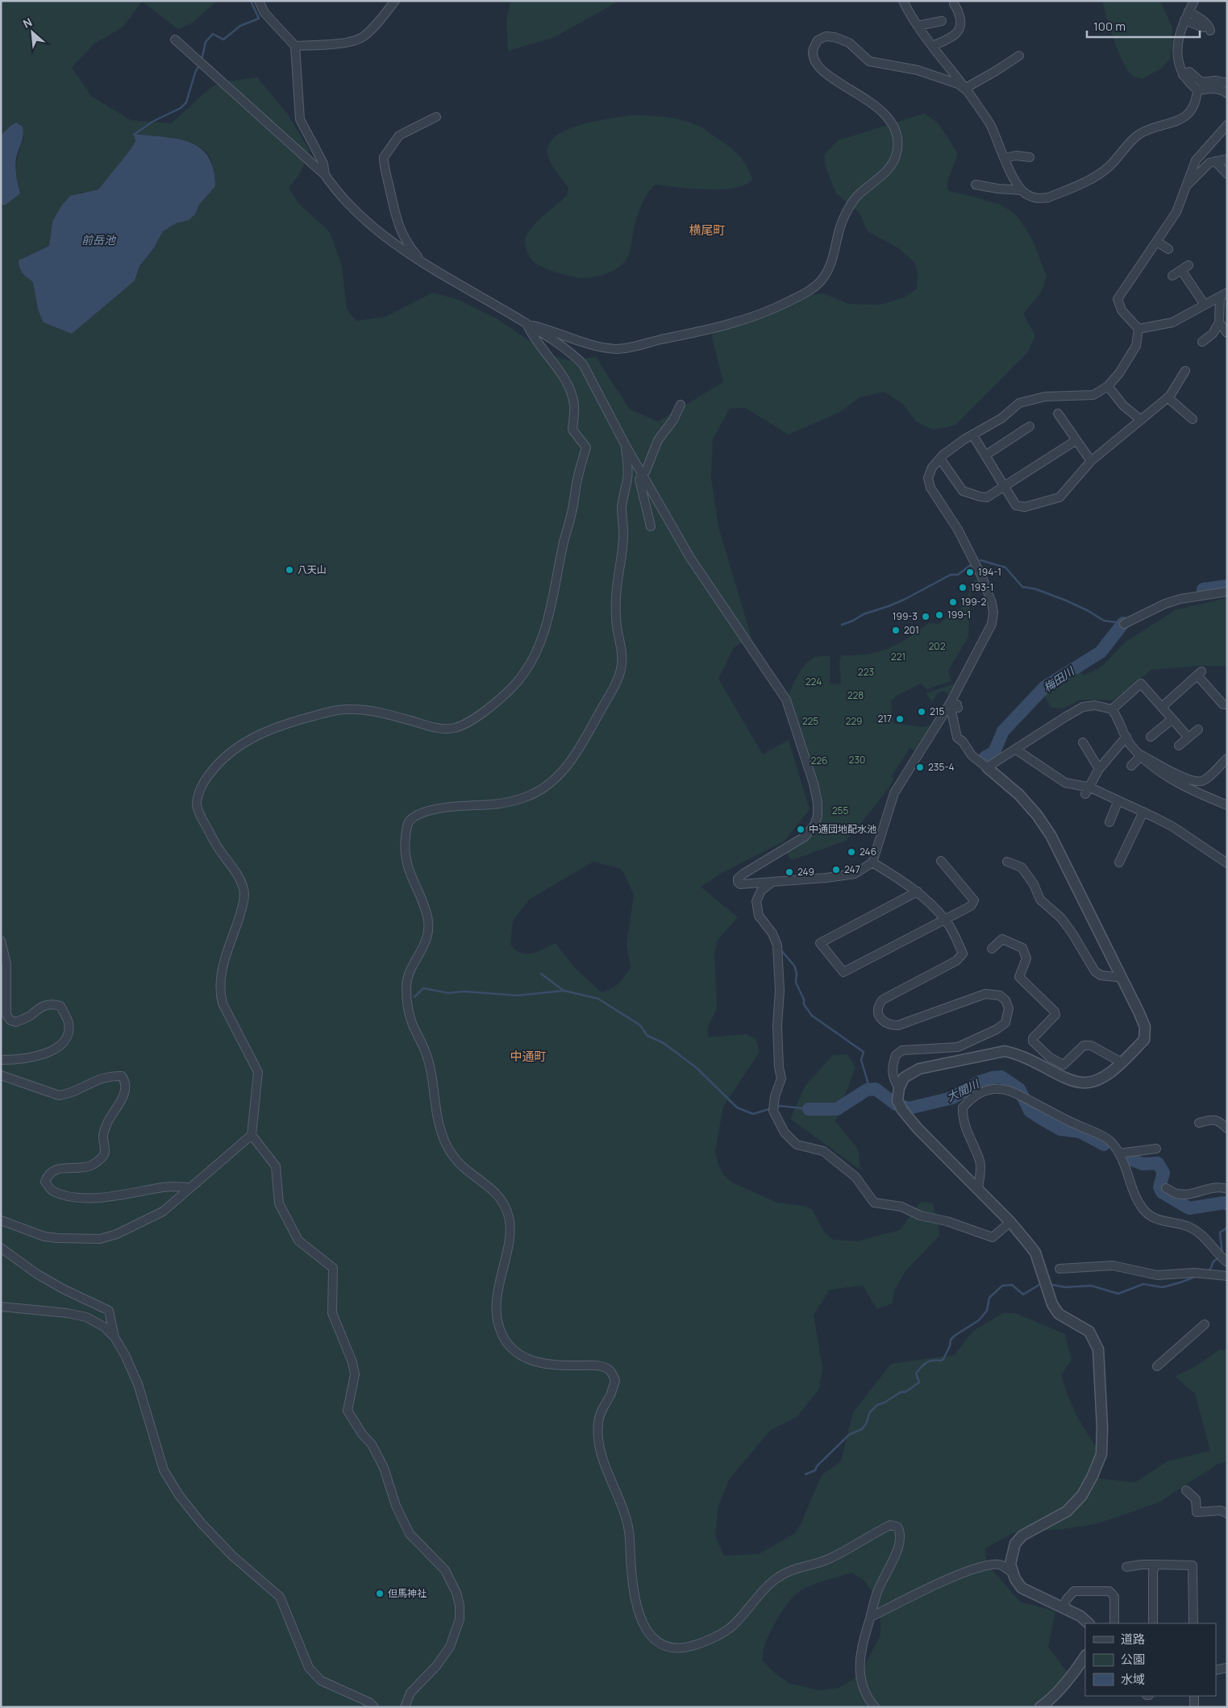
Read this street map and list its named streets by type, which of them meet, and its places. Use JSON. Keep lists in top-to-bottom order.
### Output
{
  "districts": ["横尾町", "中通町"],
  "water": ["前岳池", "梅田川", "大聞川"],
  "parks": [
    "202",
    "221",
    "223",
    "224",
    "228",
    "225",
    "229",
    "230",
    "226",
    "255"
  ],
  "places": [
    "八天山",
    "194-1",
    "193-1",
    "199-2",
    "199-1",
    "199-3",
    "201",
    "215",
    "217",
    "235-4",
    "中通団地配水池",
    "246",
    "247",
    "249",
    "但馬神社"
  ],
  "legend": ["道路", "公園", "水域"],
  "scale_bar": "100 m",
  "north": "top left"
}
